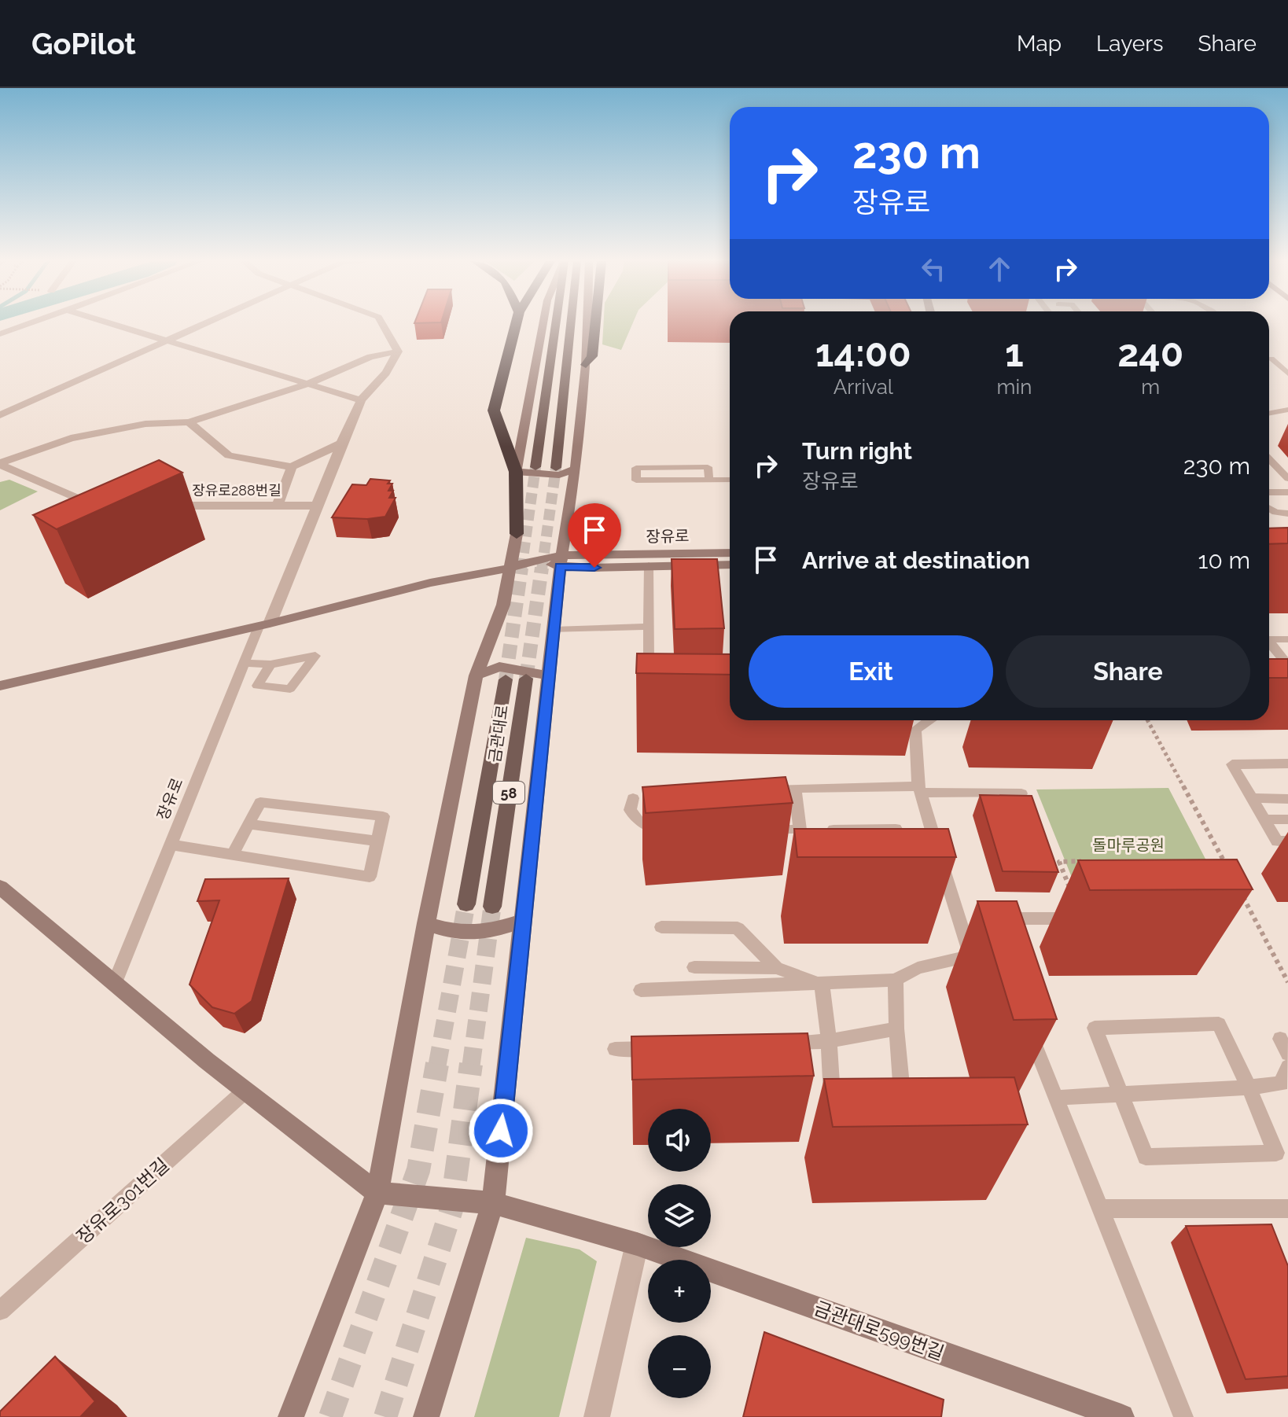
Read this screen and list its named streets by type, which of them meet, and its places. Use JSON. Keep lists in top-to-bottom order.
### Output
{
  "streets": {
    "main road": [
      "장유로",
      "금관대로",
      "58",
      "금관대로599번길"
    ],
    "street": ["장유로288번길"],
    "lane": ["장유로301번길"]
  },
  "parks": ["돌마루공원"],
  "page": {
    "header": "GoPilot",
    "nav": ["Map", "Layers", "Share"],
    "turn": ["230 m", "장유로"],
    "eta": [
      "14:00",
      "Arrival",
      "1",
      "min",
      "240",
      "m"
    ],
    "list": [
      {
        "name": "Turn right",
        "note": "장유로",
        "value": "230 m"
      },
      {
        "name": "Arrive at destination",
        "value": "10 m"
      }
    ],
    "buttons": ["Exit", "Share"],
    "map_buttons": ["+", "−"]
  }
}
